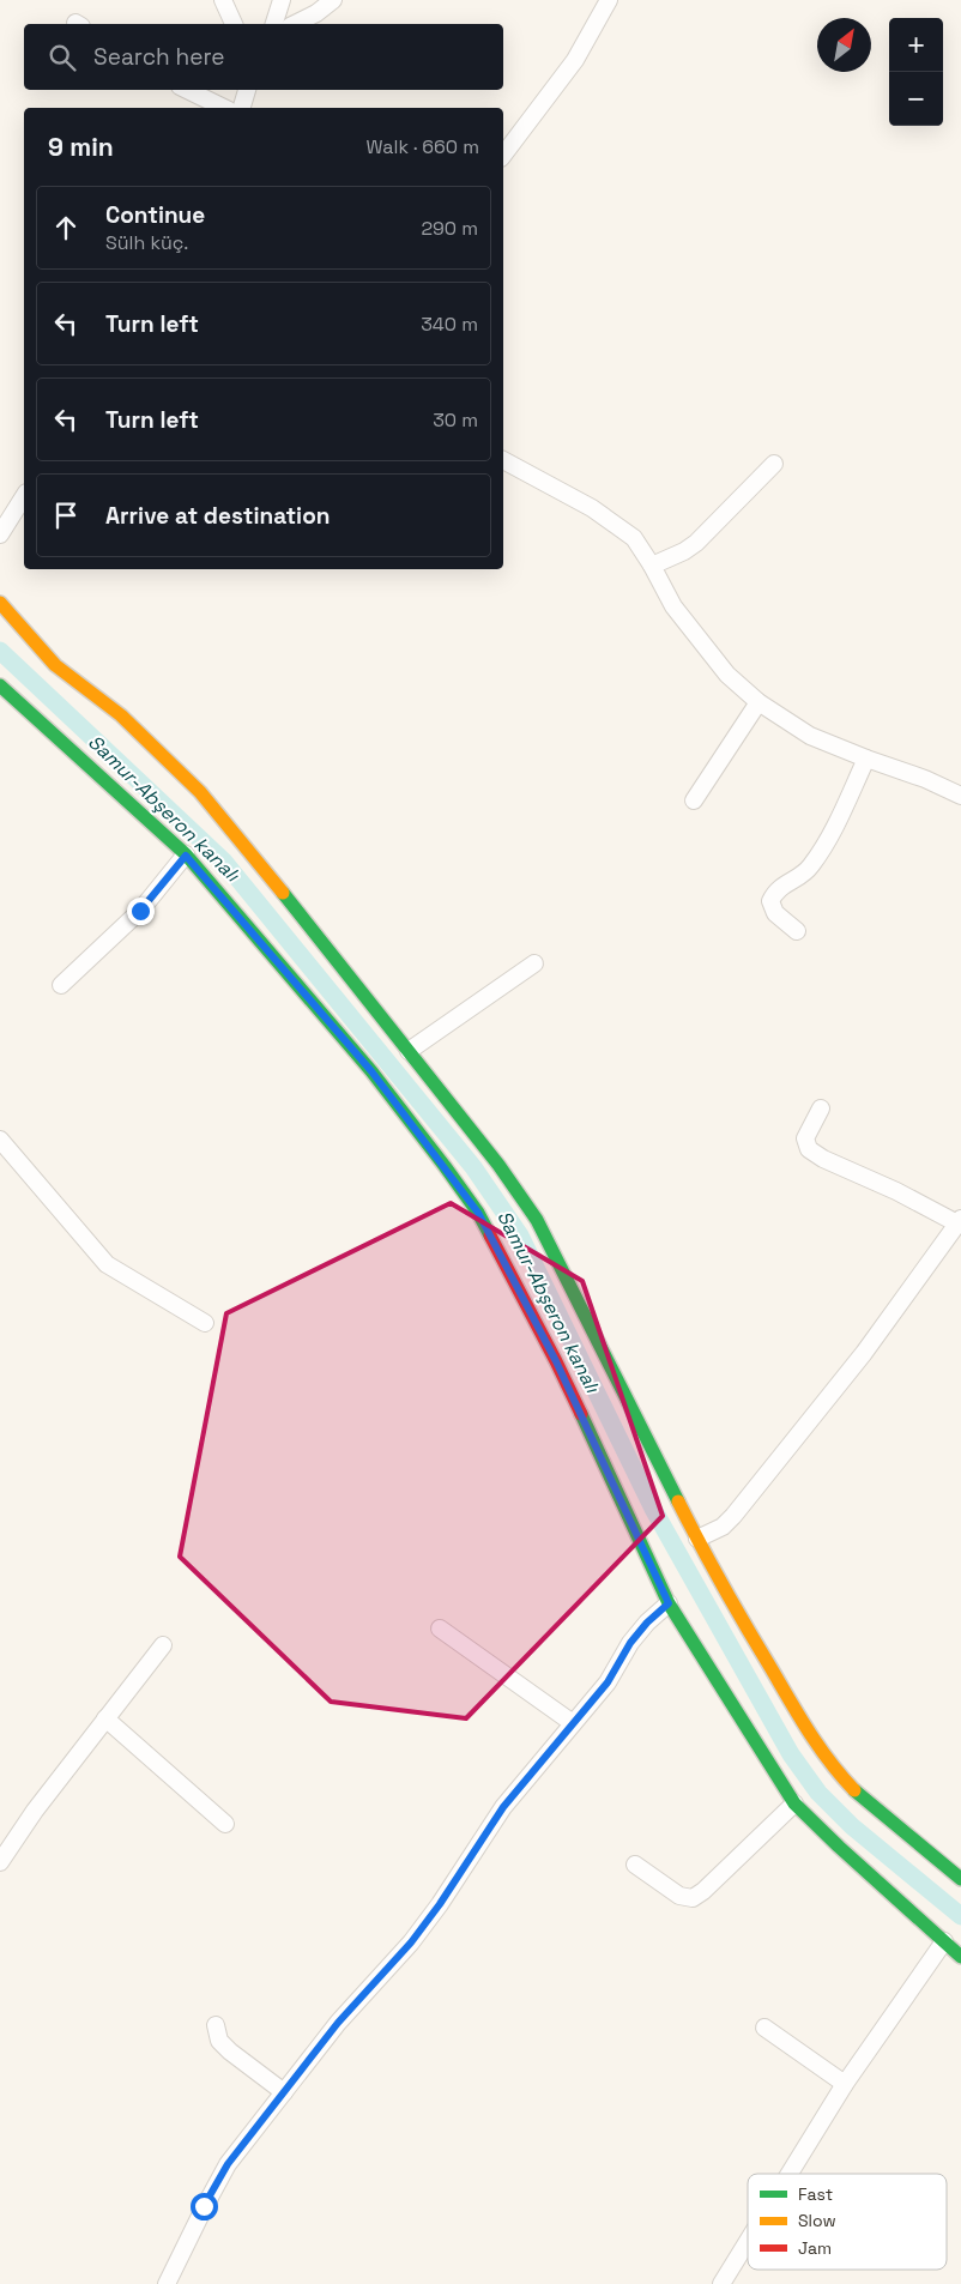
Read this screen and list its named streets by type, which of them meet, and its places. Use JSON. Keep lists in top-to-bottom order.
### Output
{
  "water": ["Samur-Abşeron kanalı"],
  "legend": ["Fast", "Slow", "Jam"],
  "north": "top right",
  "page": {
    "map_buttons": ["+", "−"],
    "search": "Search here",
    "heading": ["9 min", "Walk · 660 m"],
    "list": [
      ["Continue", "Sülh küç.", "290 m"],
      ["Turn left", "340 m"],
      ["Turn left", "30 m"],
      "Arrive at destination"
    ]
  }
}
